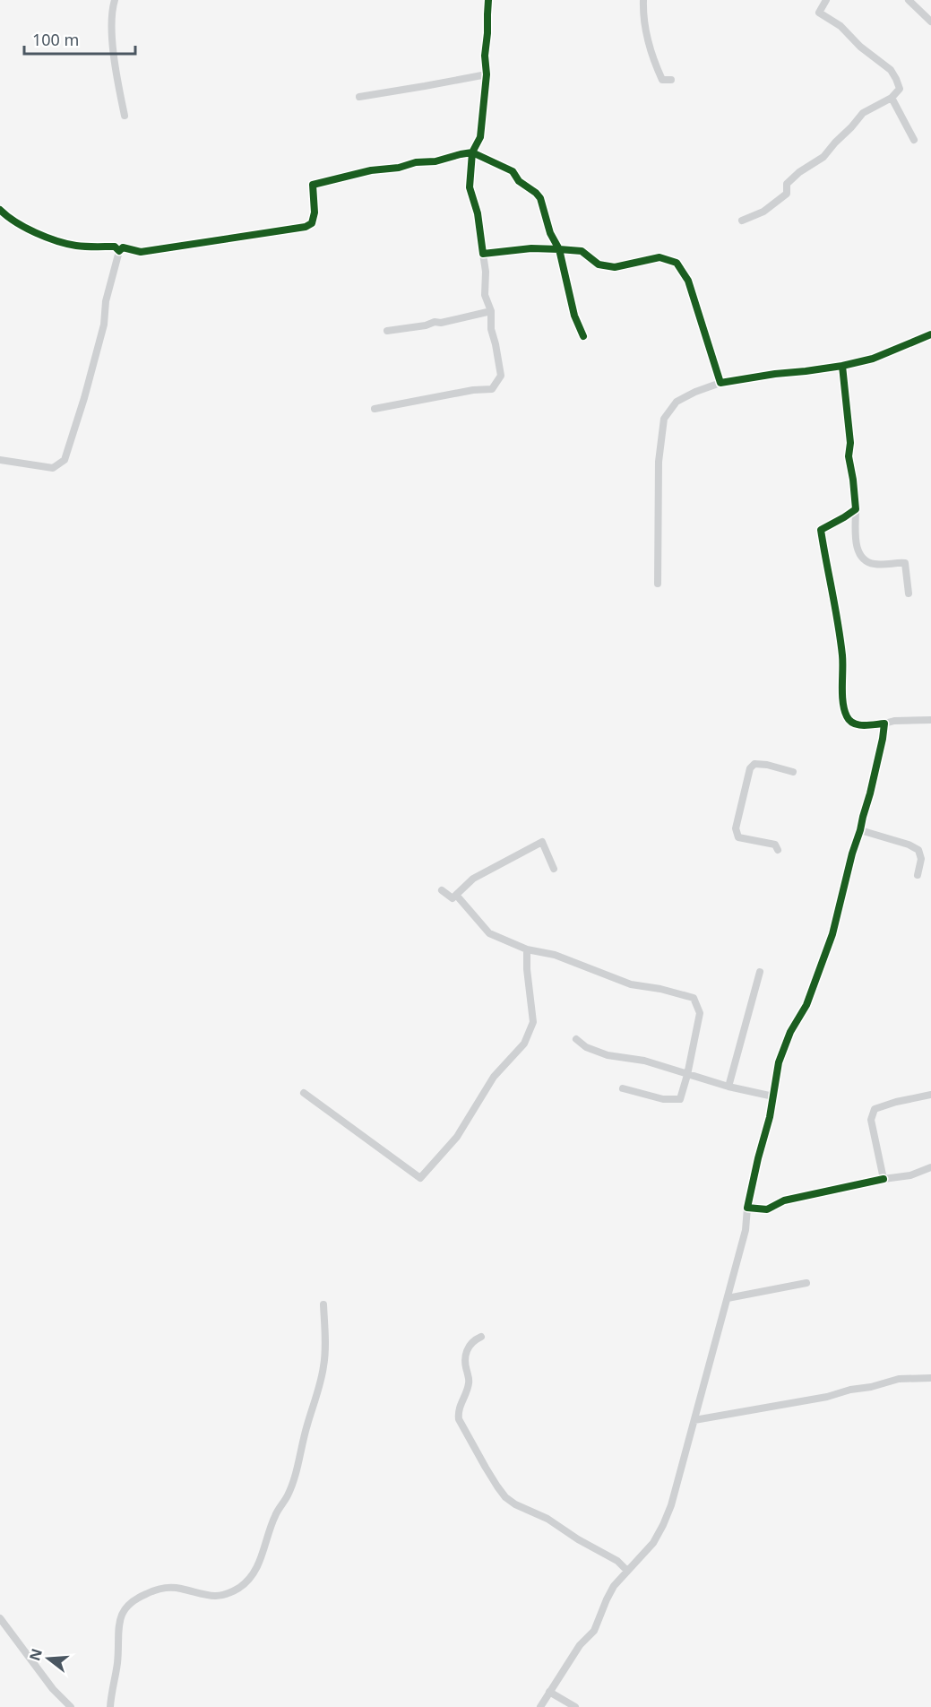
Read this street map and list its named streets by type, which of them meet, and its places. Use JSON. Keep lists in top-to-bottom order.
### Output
{
  "scale_bar": "100 m",
  "north": "left"
}
